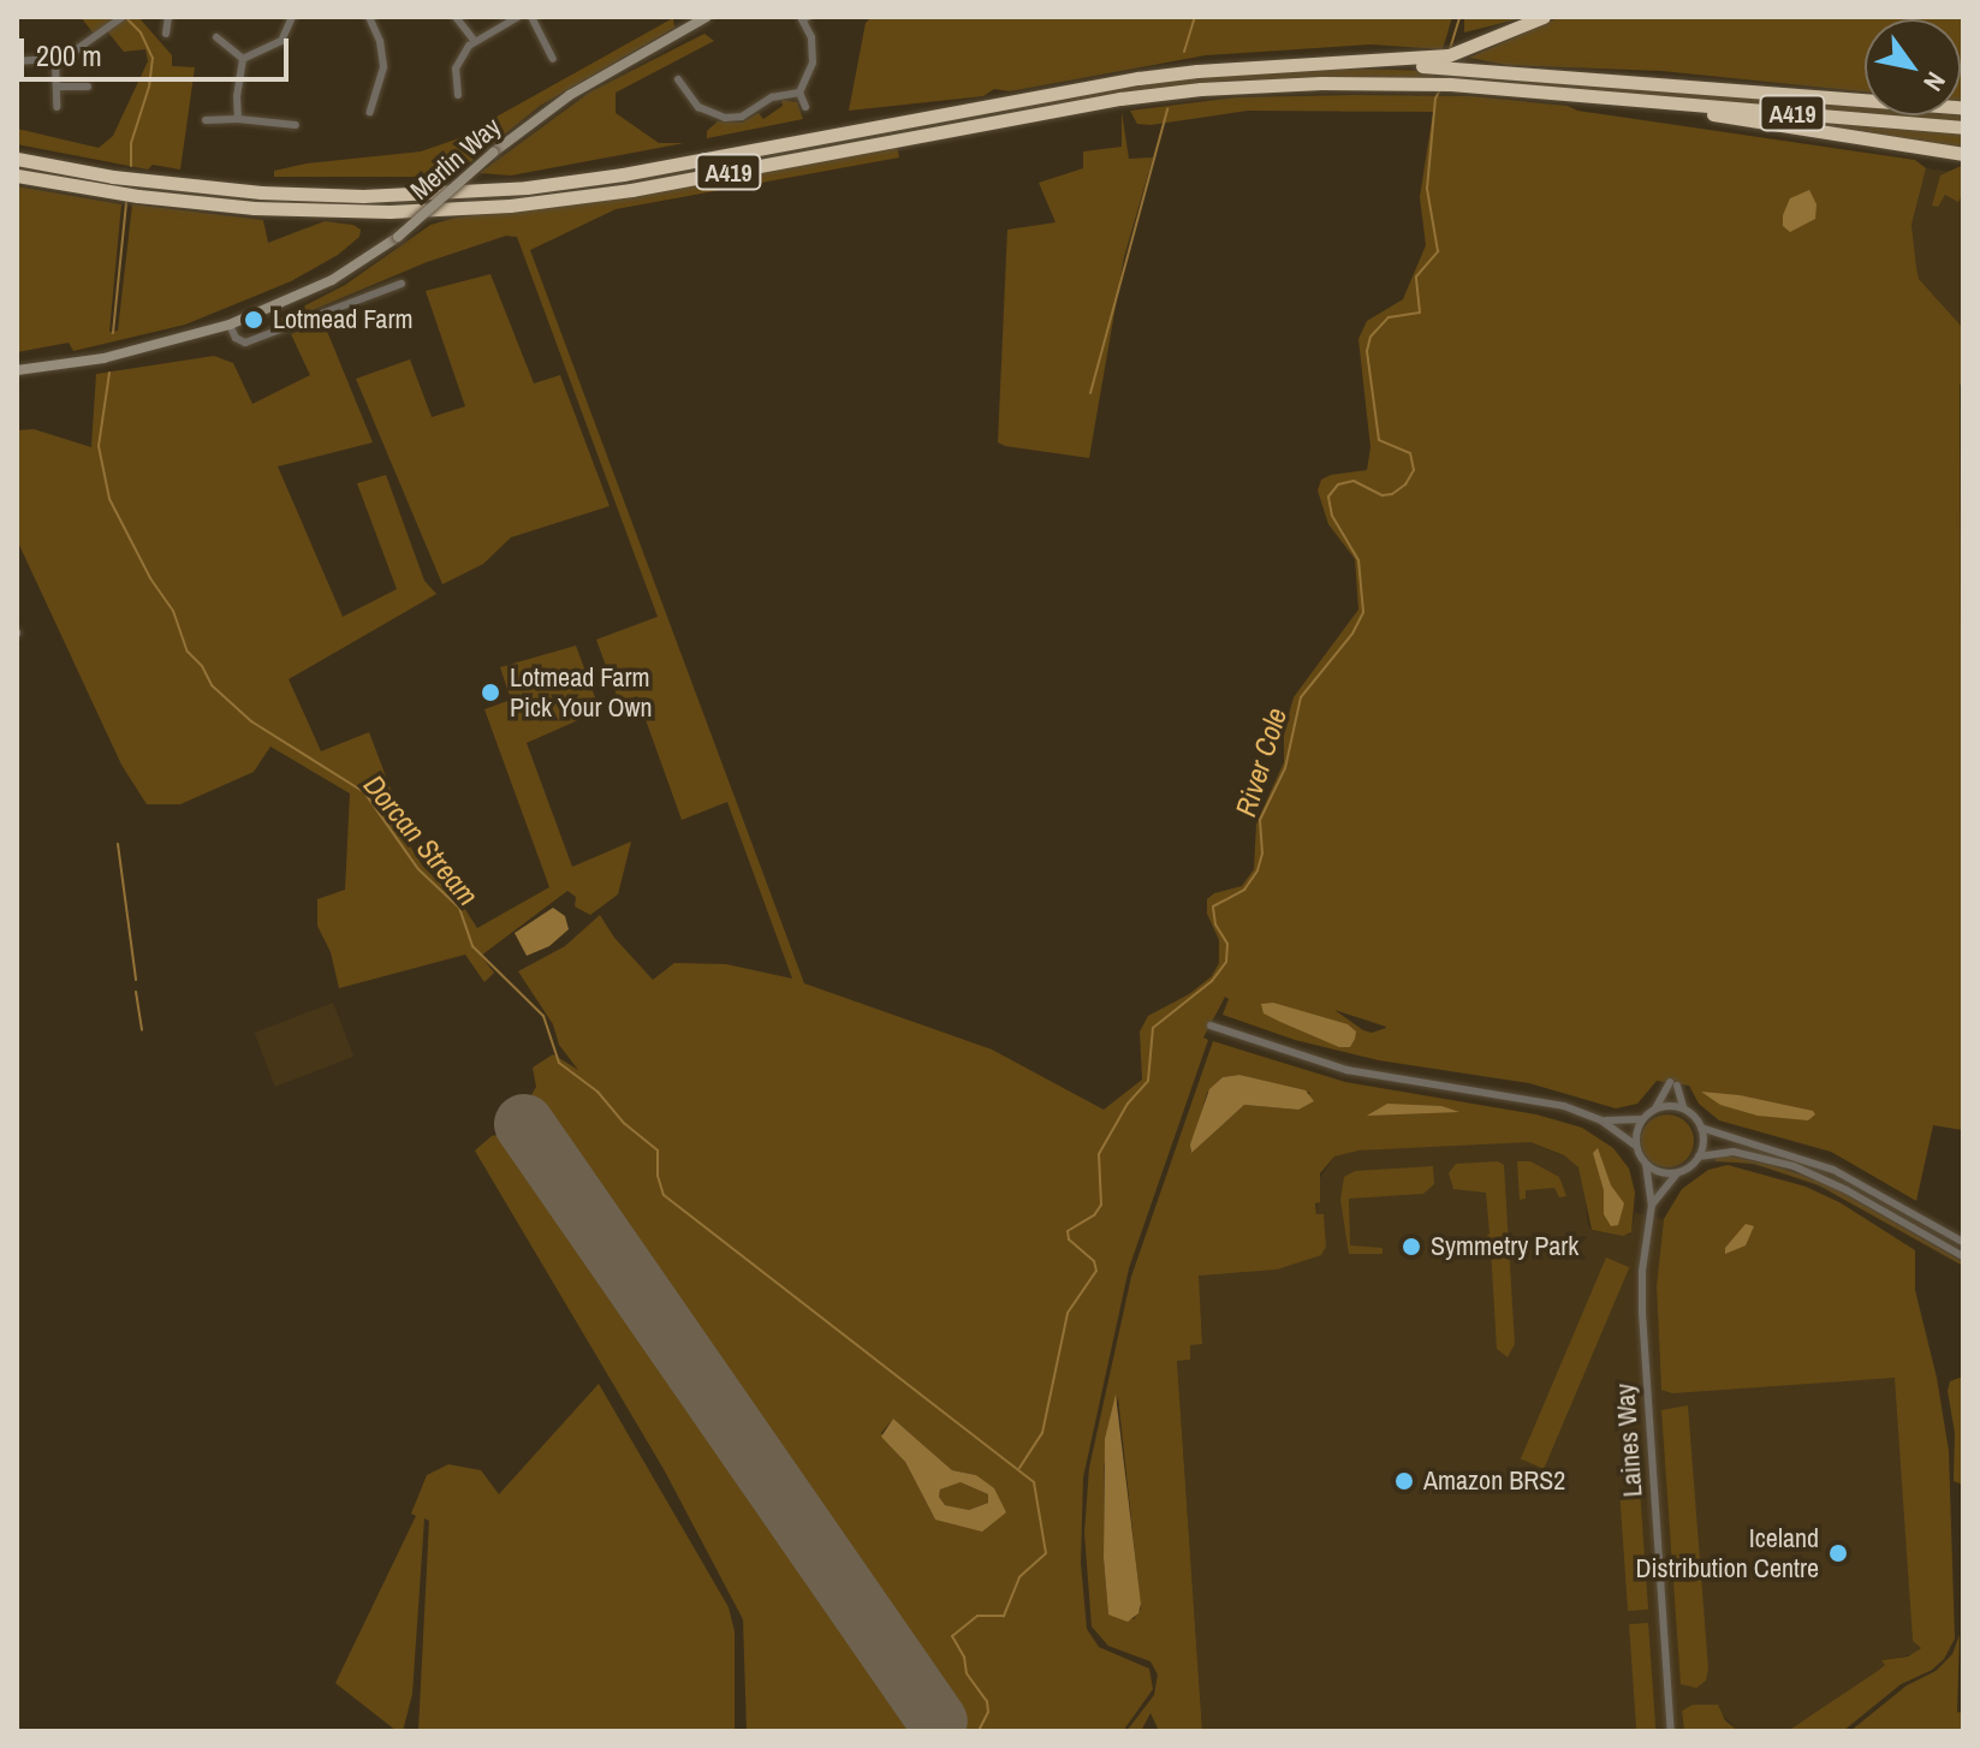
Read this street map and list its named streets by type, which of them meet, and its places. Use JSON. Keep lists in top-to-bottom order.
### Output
{
  "streets": {
    "highway": ["A419"],
    "street": ["Merlin Way", "Laines Way"]
  },
  "water": ["River Cole", "Dorcan Stream"],
  "places": [
    "Lotmead Farm",
    "Lotmead Farm Pick Your Own",
    "Symmetry Park",
    "Amazon BRS2",
    "Iceland Distribution Centre"
  ],
  "scale_bar": "200 m",
  "north": "bottom right"
}
